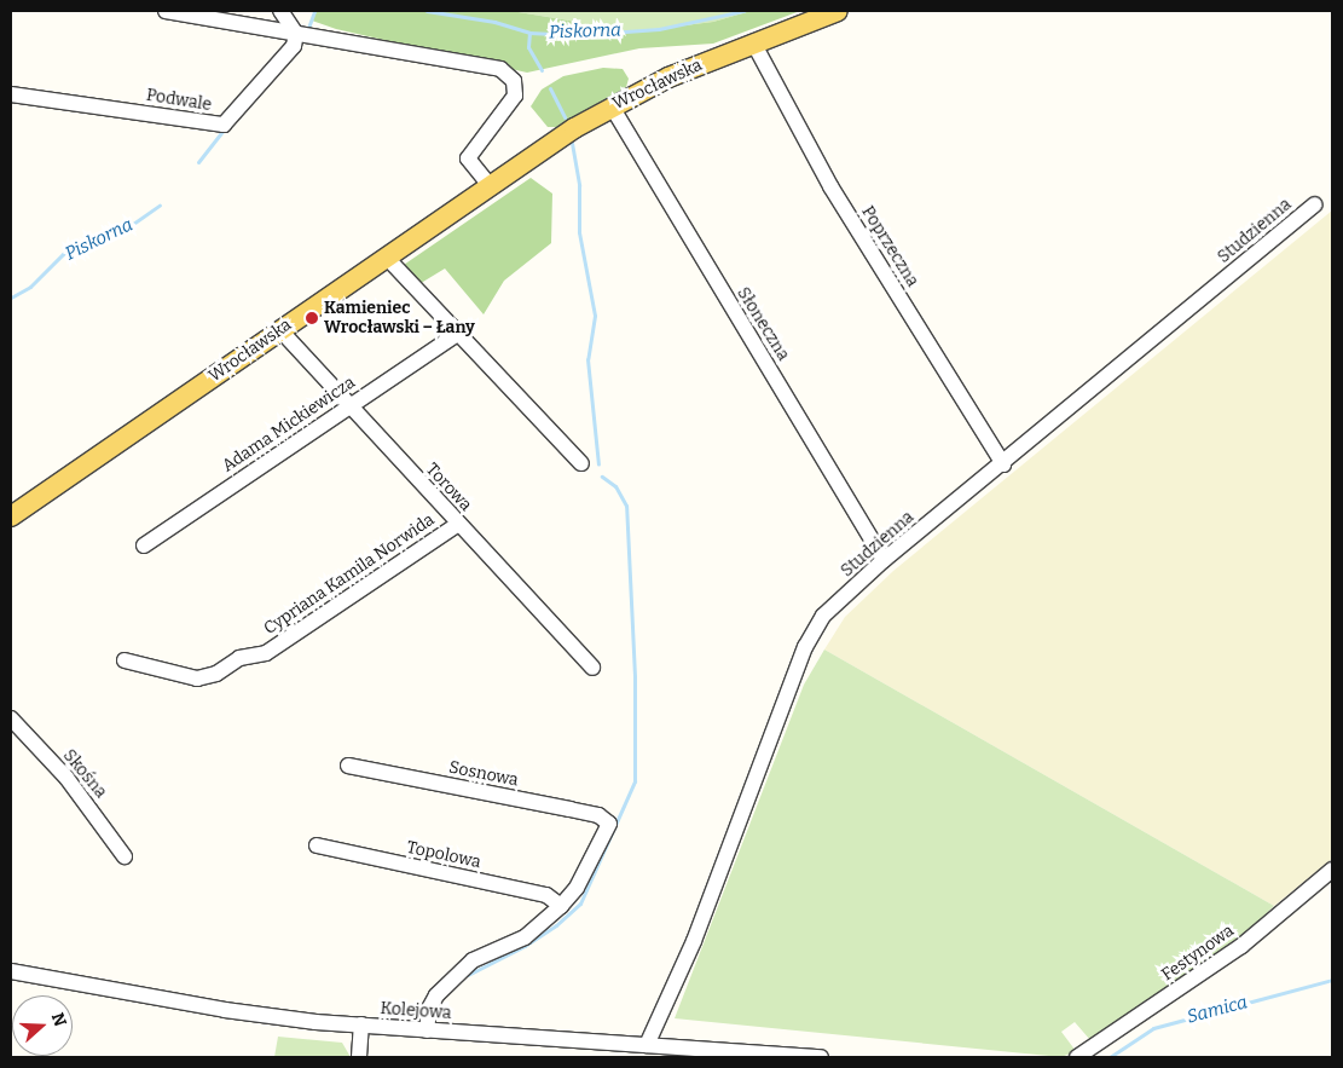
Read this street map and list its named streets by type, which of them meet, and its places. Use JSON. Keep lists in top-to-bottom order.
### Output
{
  "streets": {
    "main road": ["Wrocławska"],
    "street": [
      "Podwale",
      "Studzienna",
      "Poprzeczna",
      "Słoneczna",
      "Adama Mickiewicza",
      "Torowa",
      "Cypriana Kamila Norwida",
      "Skośna",
      "Sosnowa",
      "Topolowa",
      "Festynowa",
      "Kolejowa"
    ]
  },
  "crossings": [
    ["Wrocławska", "Poprzeczna"],
    ["Wrocławska", "Słoneczna"],
    ["Wrocławska", "Torowa"],
    ["Studzienna", "Poprzeczna"],
    ["Studzienna", "Słoneczna"],
    ["Studzienna", "Kolejowa"],
    ["Adama Mickiewicza", "Torowa"],
    ["Torowa", "Cypriana Kamila Norwida"],
    ["Sosnowa", "Topolowa"]
  ],
  "water": ["Piskorna", "Samica"],
  "places": ["Kamieniec Wrocławski – Łany"],
  "north": "right"
}
